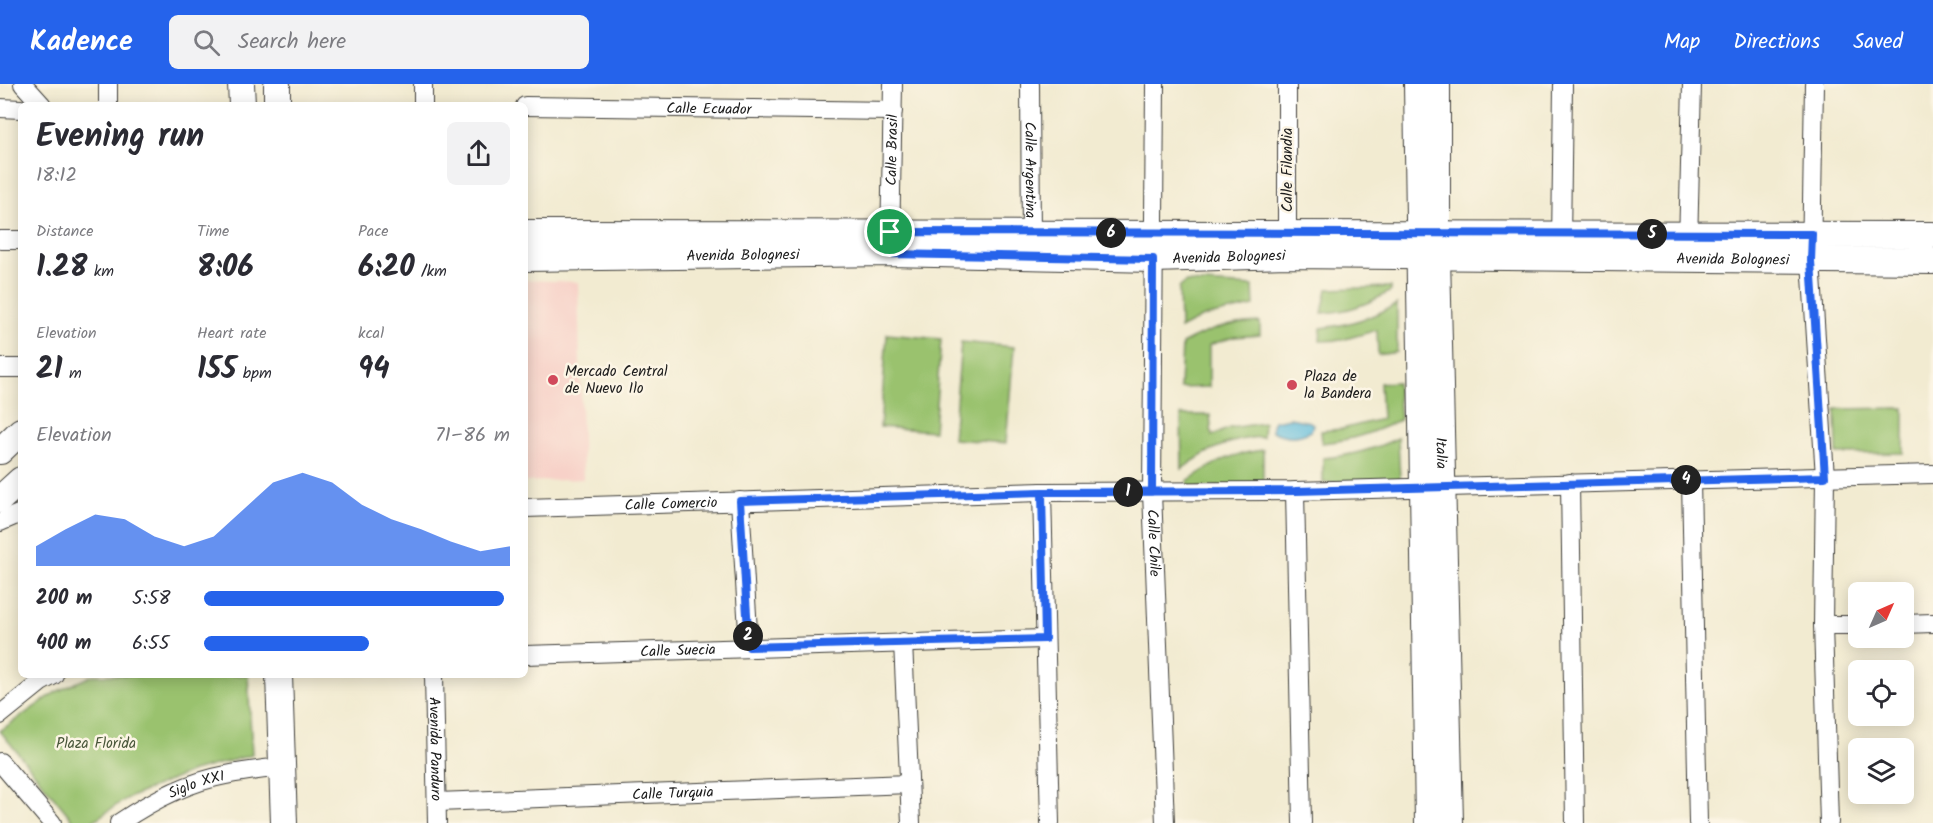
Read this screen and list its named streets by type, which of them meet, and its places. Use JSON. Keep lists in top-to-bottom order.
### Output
{
  "streets": {
    "street": [
      "Calle Ecuador",
      "Calle Brasil",
      "Calle Argentina",
      "Calle Filandia",
      "Avenida Bolognesi",
      "Italia",
      "Calle Comercio",
      "Calle Chile",
      "Calle Suecia",
      "Avenida Panduro",
      "Siglo XXI",
      "Calle Turquia"
    ]
  },
  "crossings": [
    ["Calle Ecuador", "Calle Brasil"],
    ["Calle Brasil", "Avenida Bolognesi"],
    ["Calle Argentina", "Avenida Bolognesi"],
    ["Calle Filandia", "Avenida Bolognesi"],
    ["Avenida Bolognesi", "Italia"],
    ["Avenida Bolognesi", "Calle Chile"],
    ["Italia", "Calle Comercio"],
    ["Calle Comercio", "Calle Chile"],
    ["Avenida Panduro", "Calle Turquia"]
  ],
  "parks": ["Plaza Florida"],
  "places": ["Mercado Central de Nuevo Ilo", "Plaza de la Bandera"],
  "north": "top right",
  "page": {
    "header": "Kadence",
    "search": "Search here",
    "nav": ["Map", "Directions", "Saved"],
    "heading": ["Evening run", "18:12"],
    "stats": [
      ["Distance", "1.28 km"],
      ["Time", "8:06"],
      ["Pace", "6:20 /km"],
      ["Elevation", "21 m"],
      ["Heart rate", "155 bpm"],
      ["kcal", "94"]
    ],
    "pins": [
      "6",
      "5",
      "4",
      "1",
      "2"
    ],
    "chart": ["Elevation", "71–86 m"],
    "list": [
      {
        "name": "200 m",
        "note": "5:58"
      },
      {
        "name": "400 m",
        "note": "6:55"
      }
    ]
  }
}
